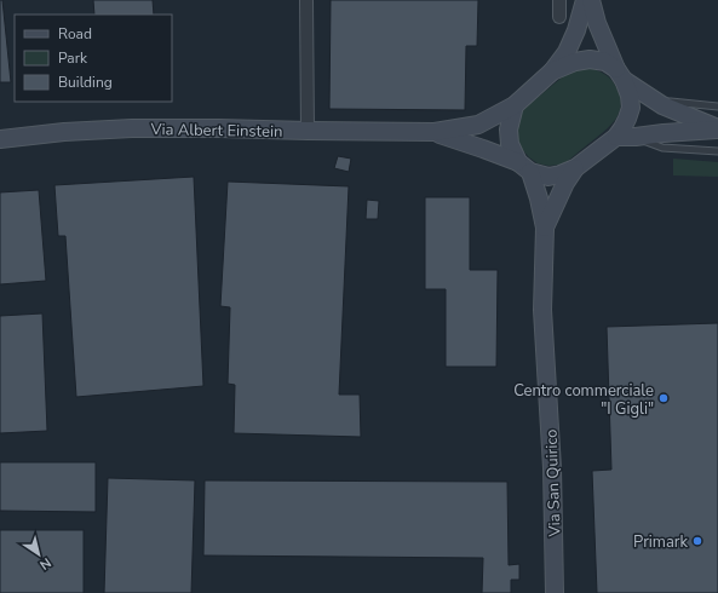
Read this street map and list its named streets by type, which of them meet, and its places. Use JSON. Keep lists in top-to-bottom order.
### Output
{
  "streets": {
    "street": ["Via Albert Einstein", "Via San Quirico"]
  },
  "crossings": [
    ["Via Albert Einstein", "Via San Quirico"]
  ],
  "places": ["Centro commerciale \"I Gigli\"", "Primark"],
  "legend": ["Road", "Park", "Building"],
  "north": "bottom right"
}
